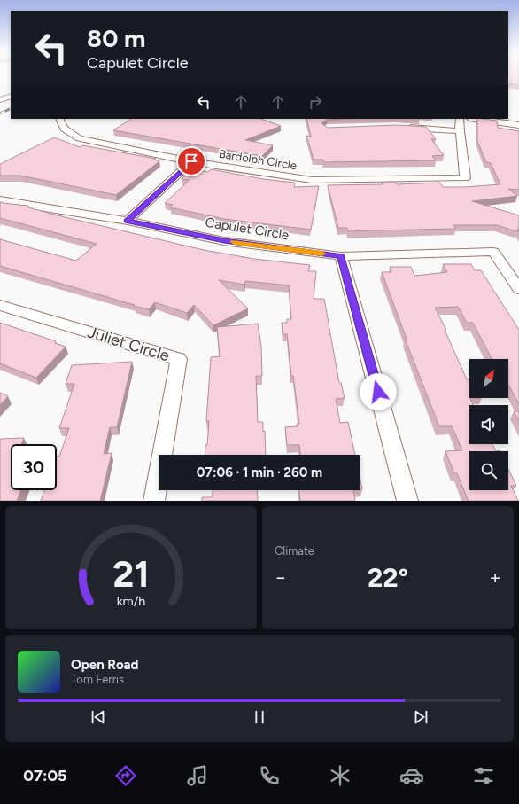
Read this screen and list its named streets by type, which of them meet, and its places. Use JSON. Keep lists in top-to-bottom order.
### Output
{
  "streets": {
    "street": ["Bardolph Circle", "Capulet Circle", "Juliet Circle"]
  },
  "north": "top right",
  "page": {
    "turn": ["80 m", "Capulet Circle"],
    "limit": "30",
    "trip": "07:06 · 1 min · 260 m",
    "tile": "Climate",
    "heat": ["−", "22°", "+"],
    "song": ["Open Road", "Tom Ferris"],
    "tabs": "07:05",
    "gauge": ["21", "km/h"]
  }
}
